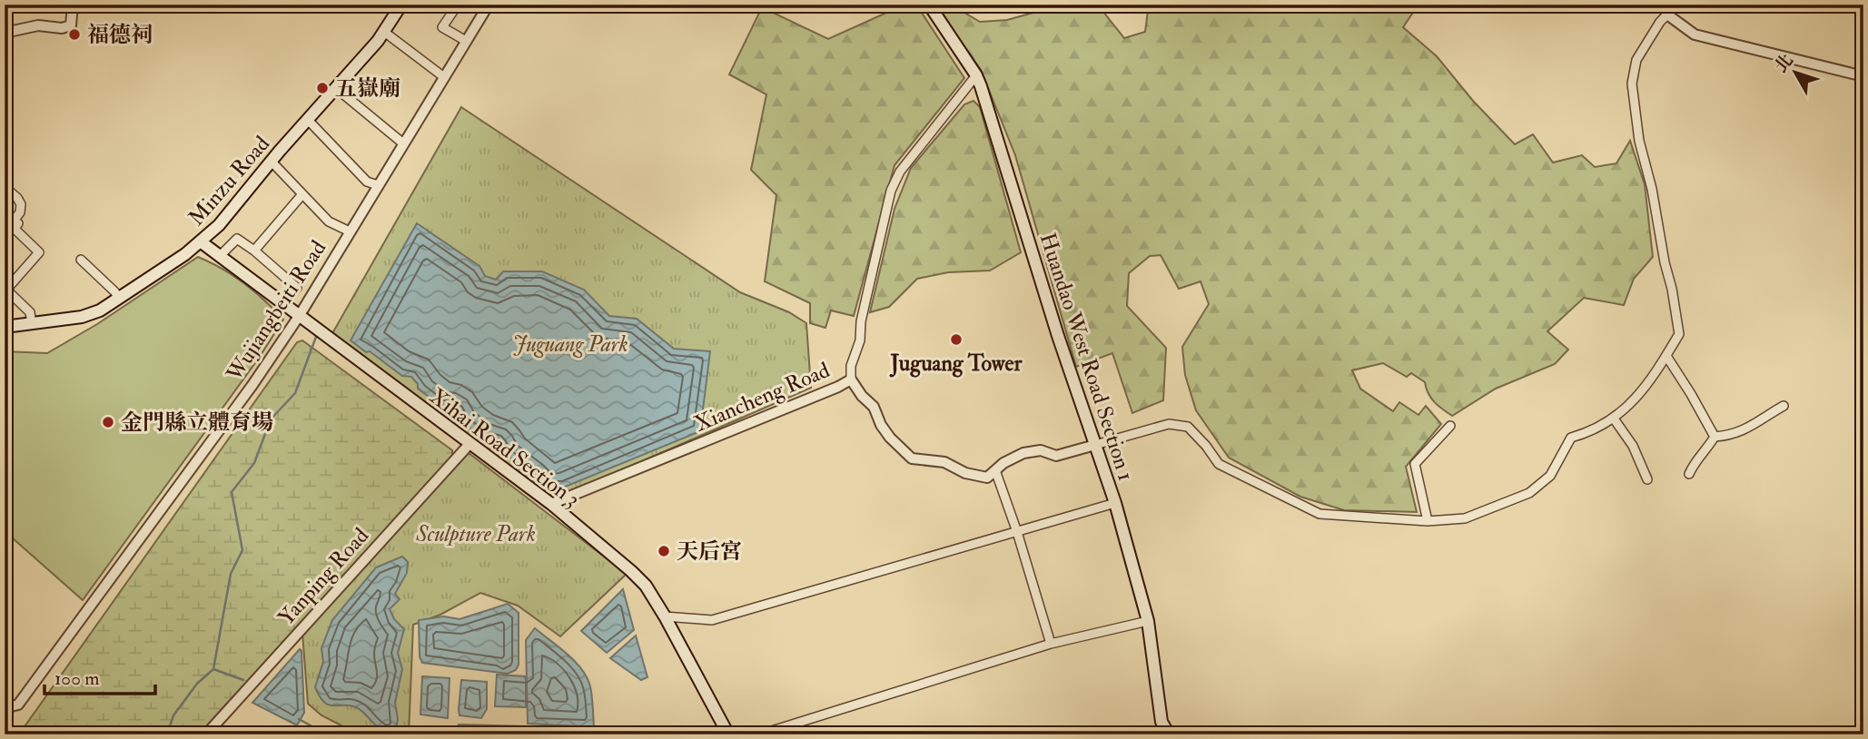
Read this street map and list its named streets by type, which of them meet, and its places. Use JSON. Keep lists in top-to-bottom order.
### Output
{
  "streets": {
    "main road": ["Minzu Road", "Huandao West Road Section 1", "Xihai Road Section 3"],
    "street": ["Wujiangbeiti Road", "Xiancheng Road", "Yanping Road"]
  },
  "crossings": [
    ["Minzu Road", "Xihai Road Section 3"],
    ["Wujiangbeiti Road", "Xihai Road Section 3"],
    ["Huandao West Road Section 1", "Xiancheng Road"],
    ["Xiancheng Road", "Xihai Road Section 3"],
    ["Xihai Road Section 3", "Yanping Road"]
  ],
  "parks": ["Juguang Park", "Sculpture Park"],
  "places": [
    "福德祠",
    "五嶽廟",
    "Juguang Tower",
    "金門縣立體育場",
    "天后宮"
  ],
  "scale_bar": "100 m",
  "north": "top left"
}
